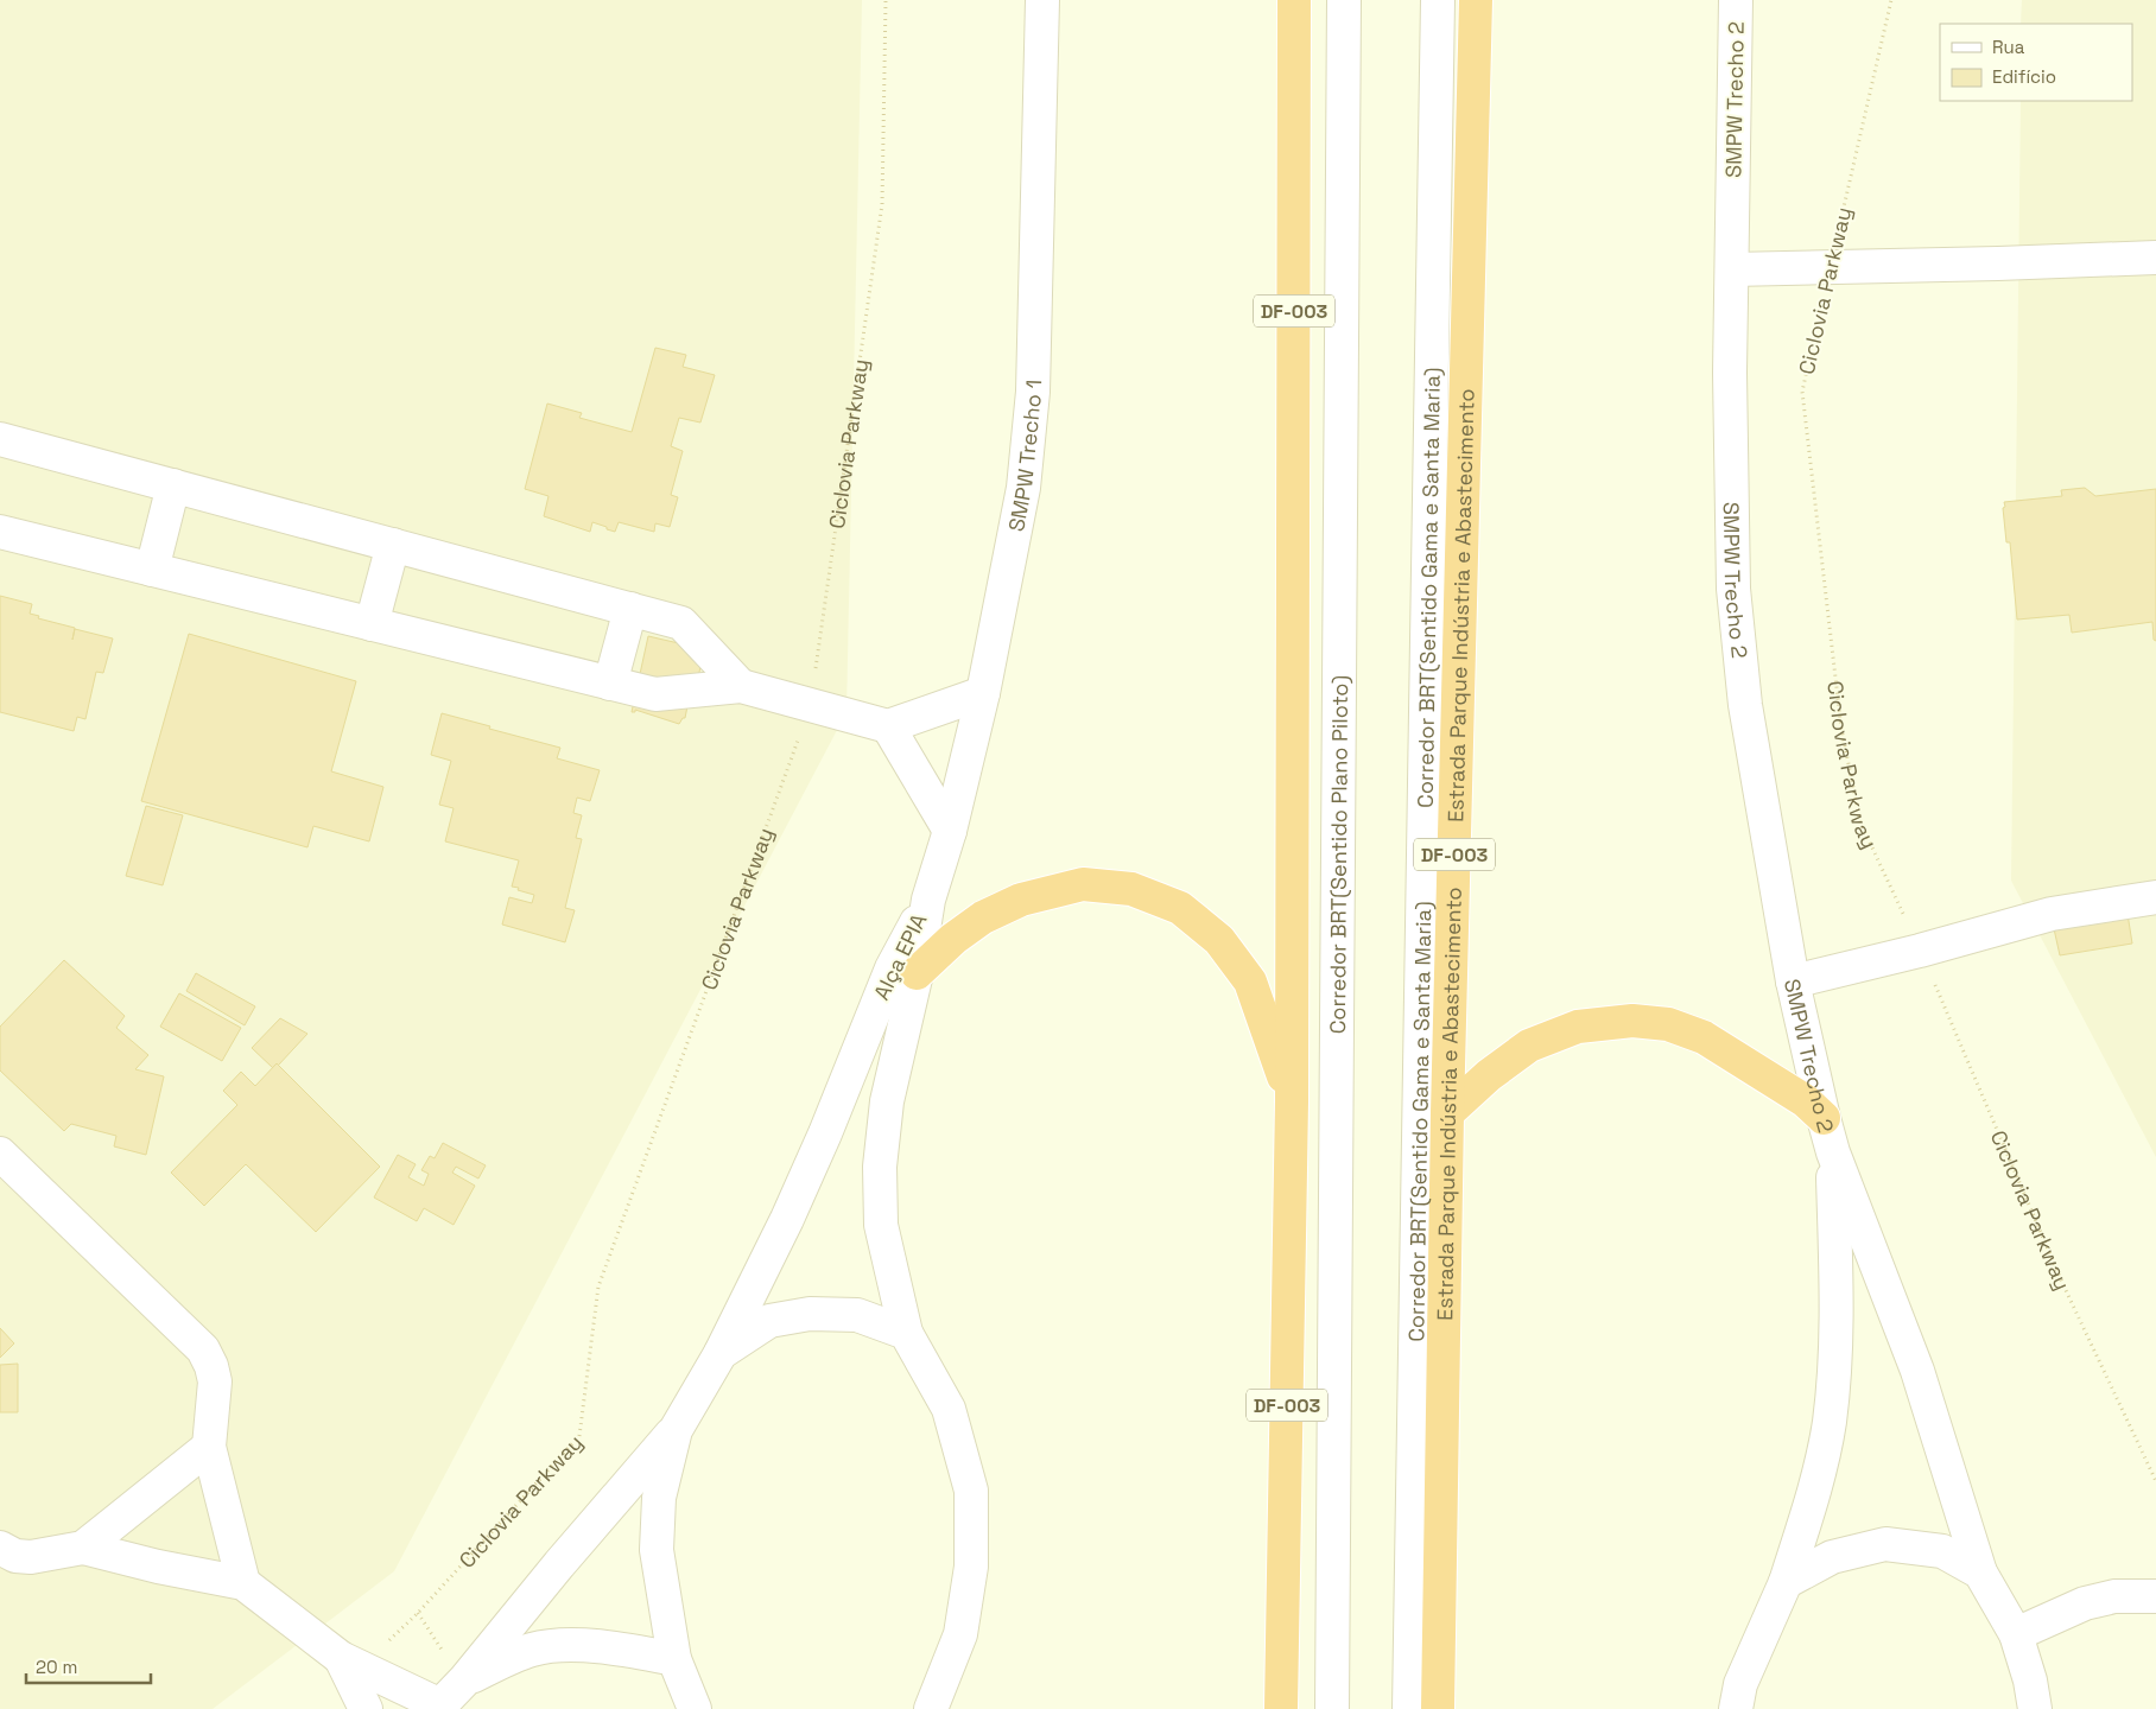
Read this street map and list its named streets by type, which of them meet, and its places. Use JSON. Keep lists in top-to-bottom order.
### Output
{
  "streets": {
    "highway": ["DF-003", "Estrada Parque Indústria e Abastecimento"],
    "street": [
      "SMPW Trecho 2",
      "SMPW Trecho 1",
      "Corredor BRT(Sentido Gama e Santa Maria)",
      "Corredor BRT(Sentido Plano Piloto)",
      "Alça EPIA"
    ],
    "path": ["Ciclovia Parkway"]
  },
  "crossings": [
    ["SMPW Trecho 1", "Alça EPIA"]
  ],
  "legend": ["Rua", "Edifício"],
  "scale_bar": "20 m"
}
